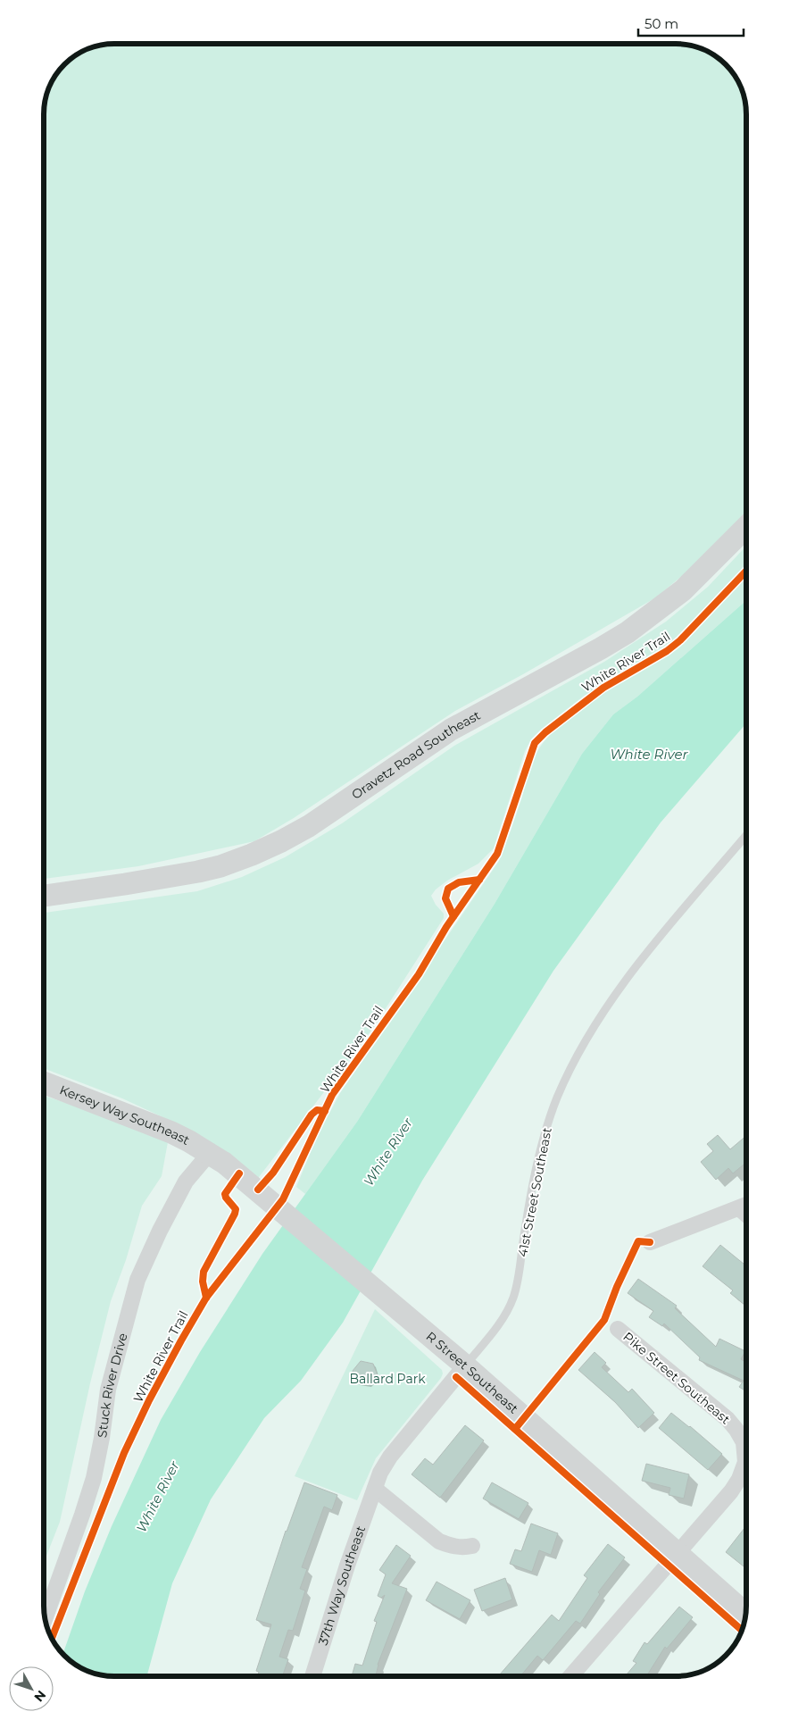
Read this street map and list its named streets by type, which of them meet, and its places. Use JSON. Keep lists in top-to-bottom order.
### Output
{
  "streets": {
    "street": [
      "Oravetz Road Southeast",
      "Kersey Way Southeast",
      "R Street Southeast",
      "Pike Street Southeast",
      "Stuck River Drive",
      "37th Way Southeast"
    ],
    "lane": ["41st Street Southeast"],
    "cycle path": ["White River Trail"]
  },
  "crossings": [
    ["Kersey Way Southeast", "R Street Southeast"],
    ["Kersey Way Southeast", "Stuck River Drive"],
    ["41st Street Southeast", "R Street Southeast"],
    ["41st Street Southeast", "37th Way Southeast"],
    ["R Street Southeast", "Pike Street Southeast"],
    ["R Street Southeast", "Stuck River Drive"],
    ["R Street Southeast", "37th Way Southeast"]
  ],
  "water": ["White River"],
  "parks": ["Ballard Park"],
  "scale_bar": "50 m",
  "north": "bottom right"
}
